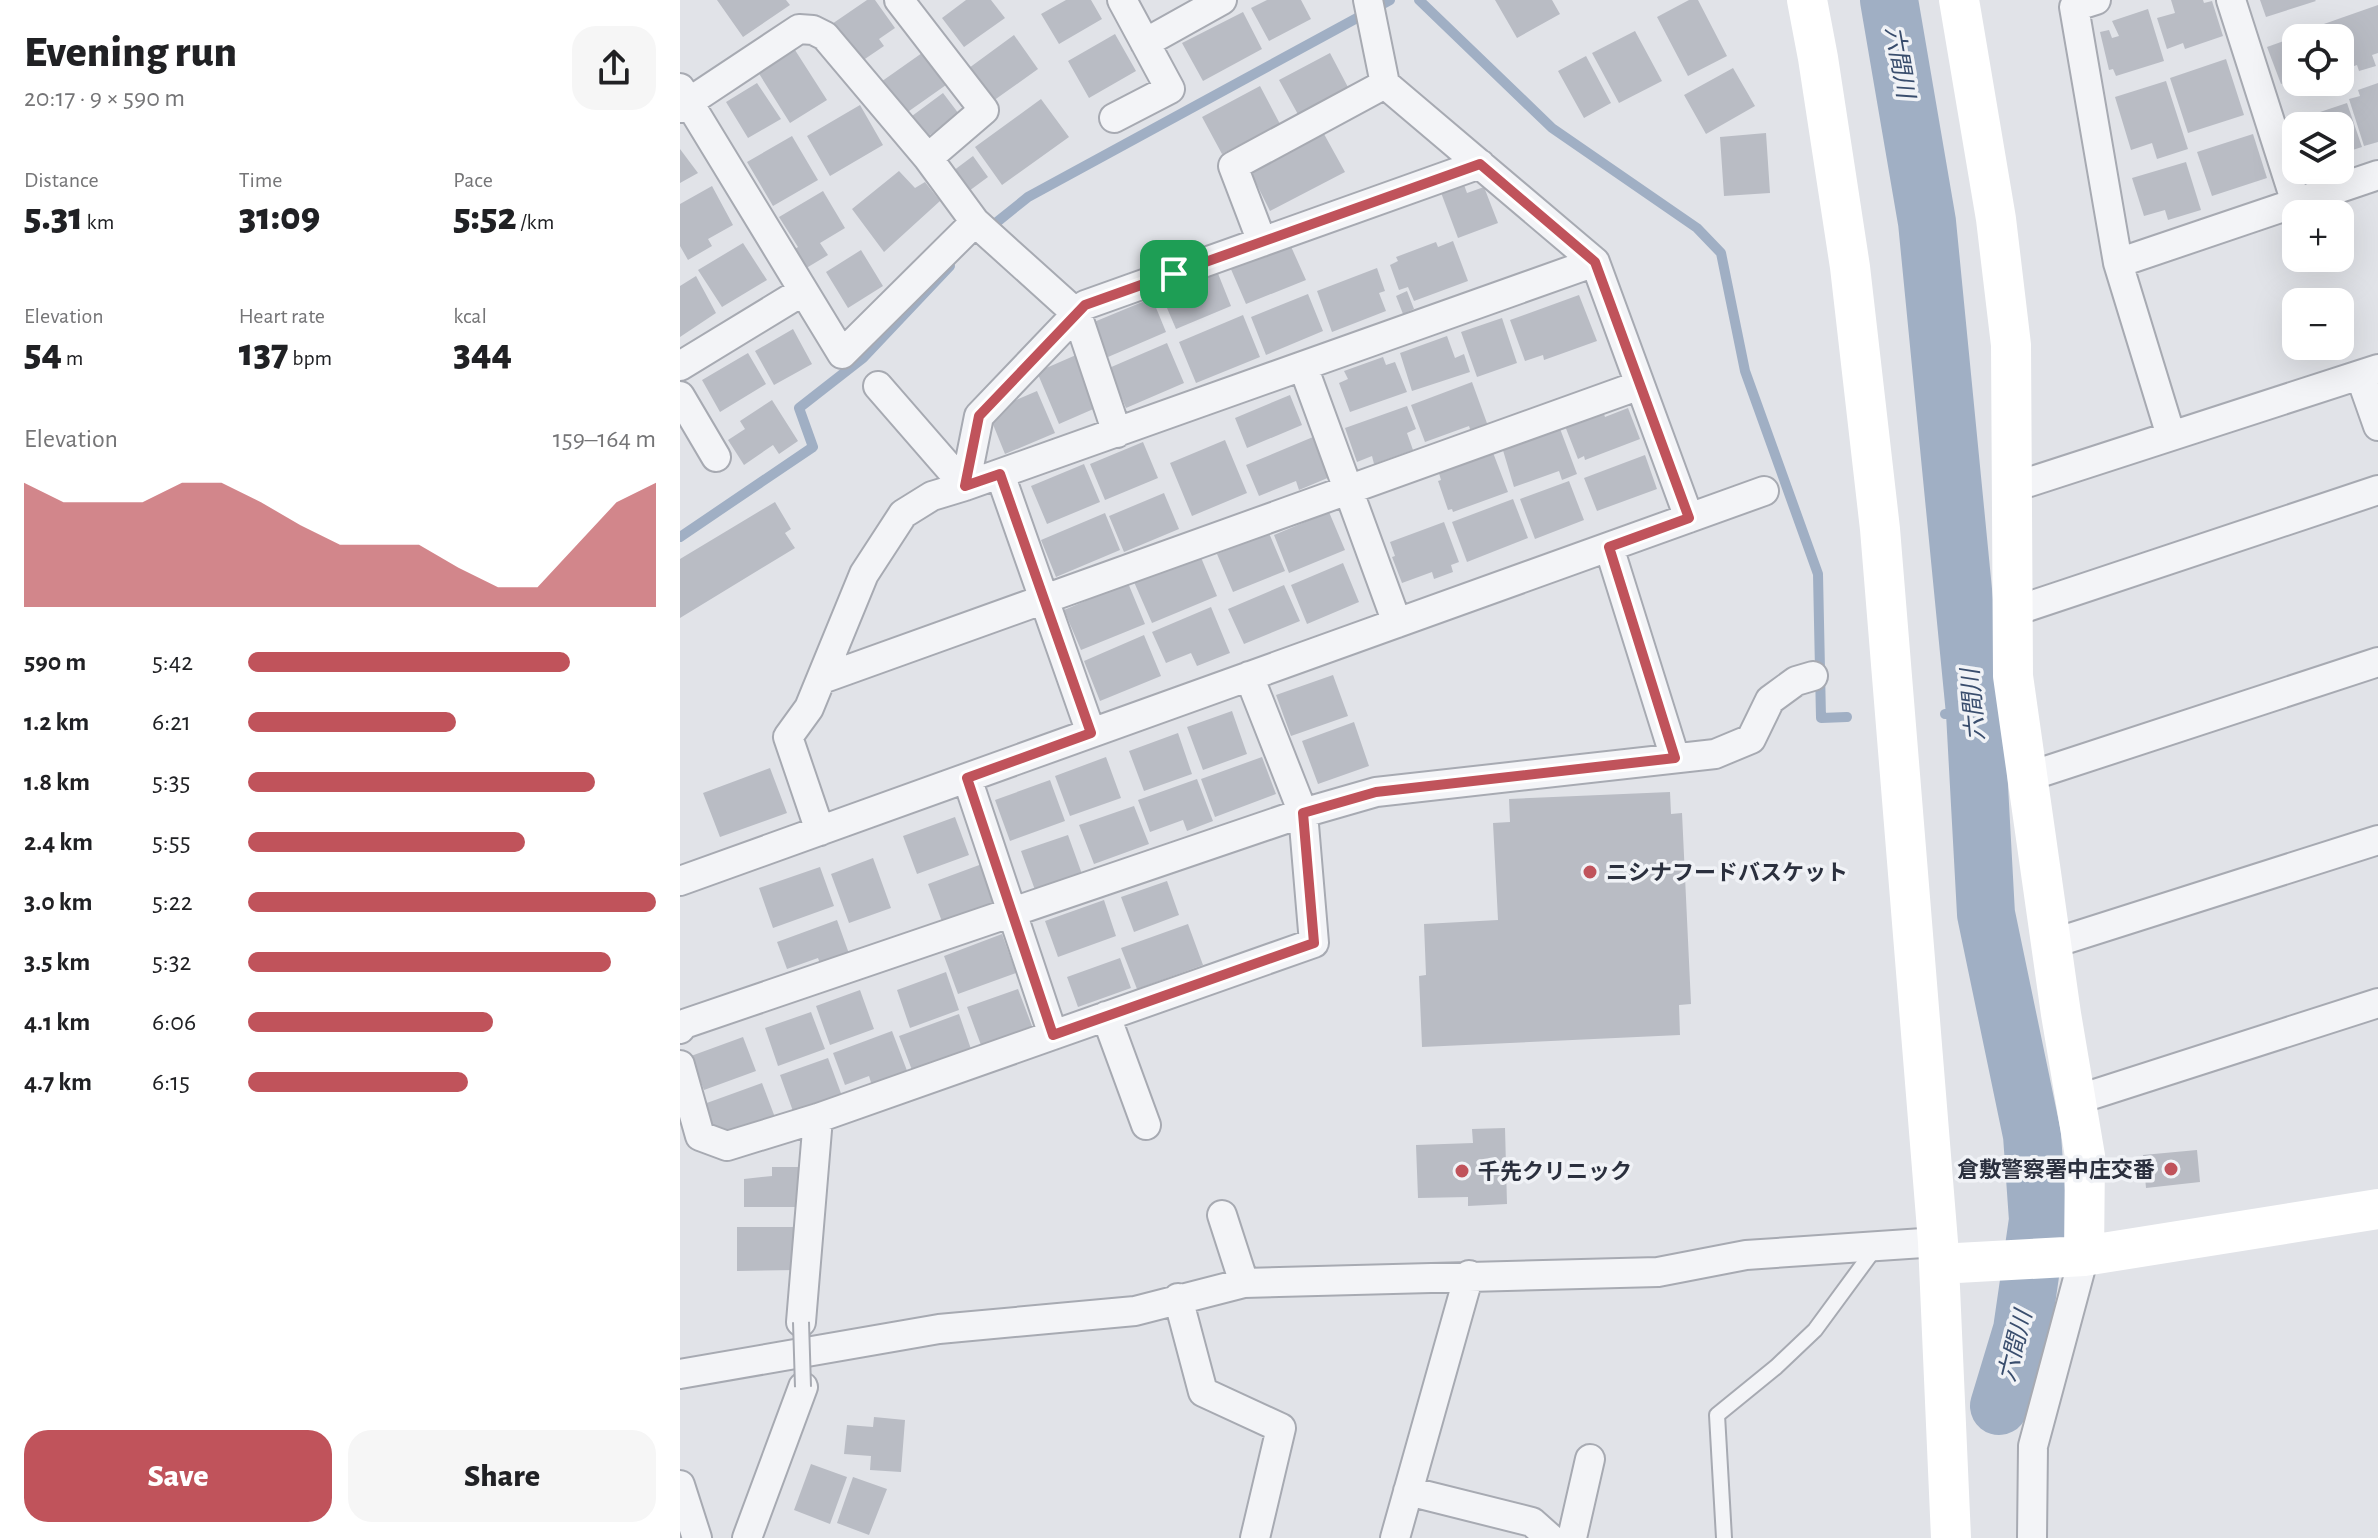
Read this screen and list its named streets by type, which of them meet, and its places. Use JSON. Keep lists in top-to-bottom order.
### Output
{
  "water": ["六間川"],
  "places": ["ニシナフードバスケット", "倉敷警察署中庄交番", "千先クリニック"],
  "page": {
    "heading": ["Evening run", "20:17 · 9 × 590 m"],
    "map_buttons": ["+", "−"],
    "stats": [
      ["Distance", "5.31 km"],
      ["Time", "31:09"],
      ["Pace", "5:52 /km"],
      ["Elevation", "54 m"],
      ["Heart rate", "137 bpm"],
      ["kcal", "344"]
    ],
    "chart": ["Elevation", "159–164 m"],
    "list": [
      {
        "name": "590 m",
        "note": "5:42"
      },
      {
        "name": "1.2 km",
        "note": "6:21"
      },
      {
        "name": "1.8 km",
        "note": "5:35"
      },
      {
        "name": "2.4 km",
        "note": "5:55"
      },
      {
        "name": "3.0 km",
        "note": "5:22"
      },
      {
        "name": "3.5 km",
        "note": "5:32"
      },
      {
        "name": "4.1 km",
        "note": "6:06"
      },
      {
        "name": "4.7 km",
        "note": "6:15"
      }
    ],
    "buttons": ["Save", "Share"]
  }
}
